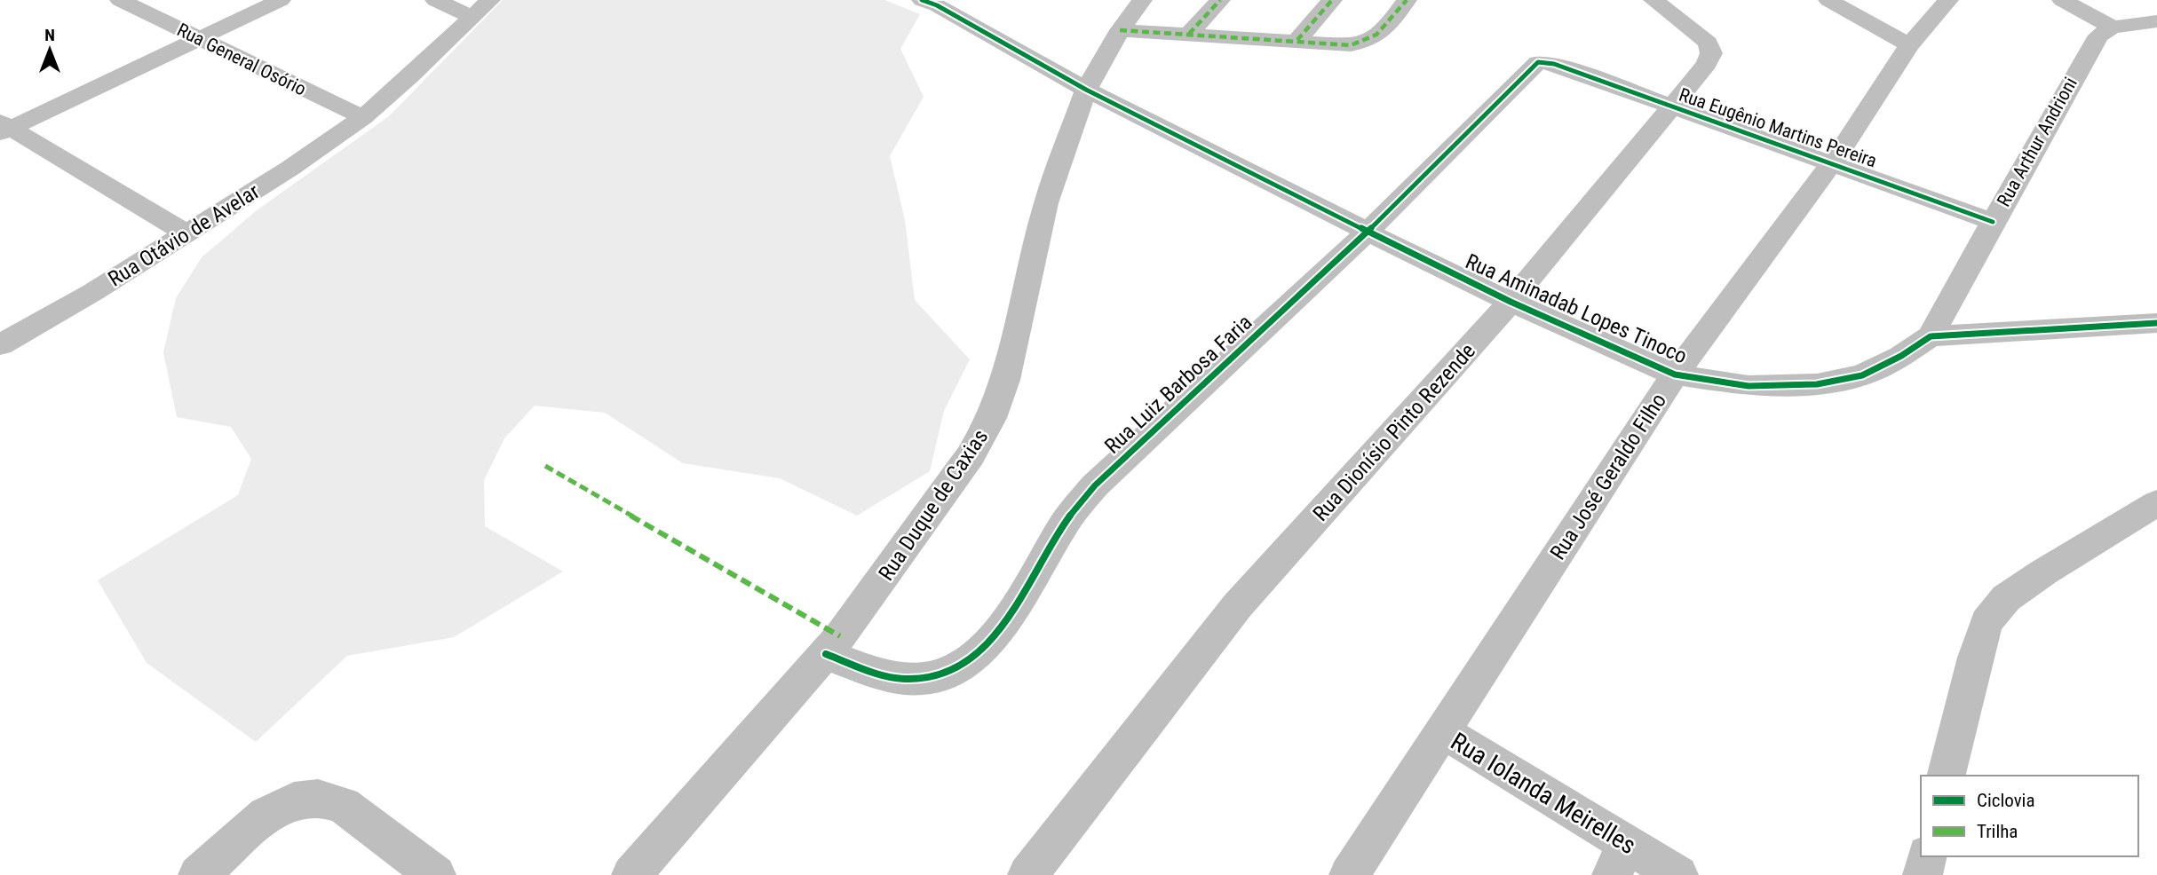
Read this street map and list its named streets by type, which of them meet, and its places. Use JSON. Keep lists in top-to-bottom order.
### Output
{
  "streets": {
    "street": [
      "Rua General Osório",
      "Rua Eugênio Martins Pereira",
      "Rua Arthur Andrioni",
      "Rua Otávio de Avelar",
      "Rua Aminadab Lopes Tinoco",
      "Rua Luiz Barbosa Faria",
      "Rua Dionísio Pinto Rezende",
      "Rua José Geraldo Filho",
      "Rua Duque de Caxias",
      "Rua Iolanda Meirelles"
    ]
  },
  "crossings": [
    ["Rua General Osório", "Rua Otávio de Avelar"],
    ["Rua Eugênio Martins Pereira", "Rua Arthur Andrioni"],
    ["Rua Eugênio Martins Pereira", "Rua Luiz Barbosa Faria"],
    ["Rua Eugênio Martins Pereira", "Rua Dionísio Pinto Rezende"],
    ["Rua Eugênio Martins Pereira", "Rua José Geraldo Filho"],
    ["Rua Arthur Andrioni", "Rua Aminadab Lopes Tinoco"],
    ["Rua Aminadab Lopes Tinoco", "Rua Luiz Barbosa Faria"],
    ["Rua Aminadab Lopes Tinoco", "Rua Dionísio Pinto Rezende"],
    ["Rua Aminadab Lopes Tinoco", "Rua José Geraldo Filho"],
    ["Rua Aminadab Lopes Tinoco", "Rua Duque de Caxias"],
    ["Rua Luiz Barbosa Faria", "Rua Duque de Caxias"],
    ["Rua José Geraldo Filho", "Rua Iolanda Meirelles"]
  ],
  "legend": ["Ciclovia", "Trilha"],
  "north": "top"
}
